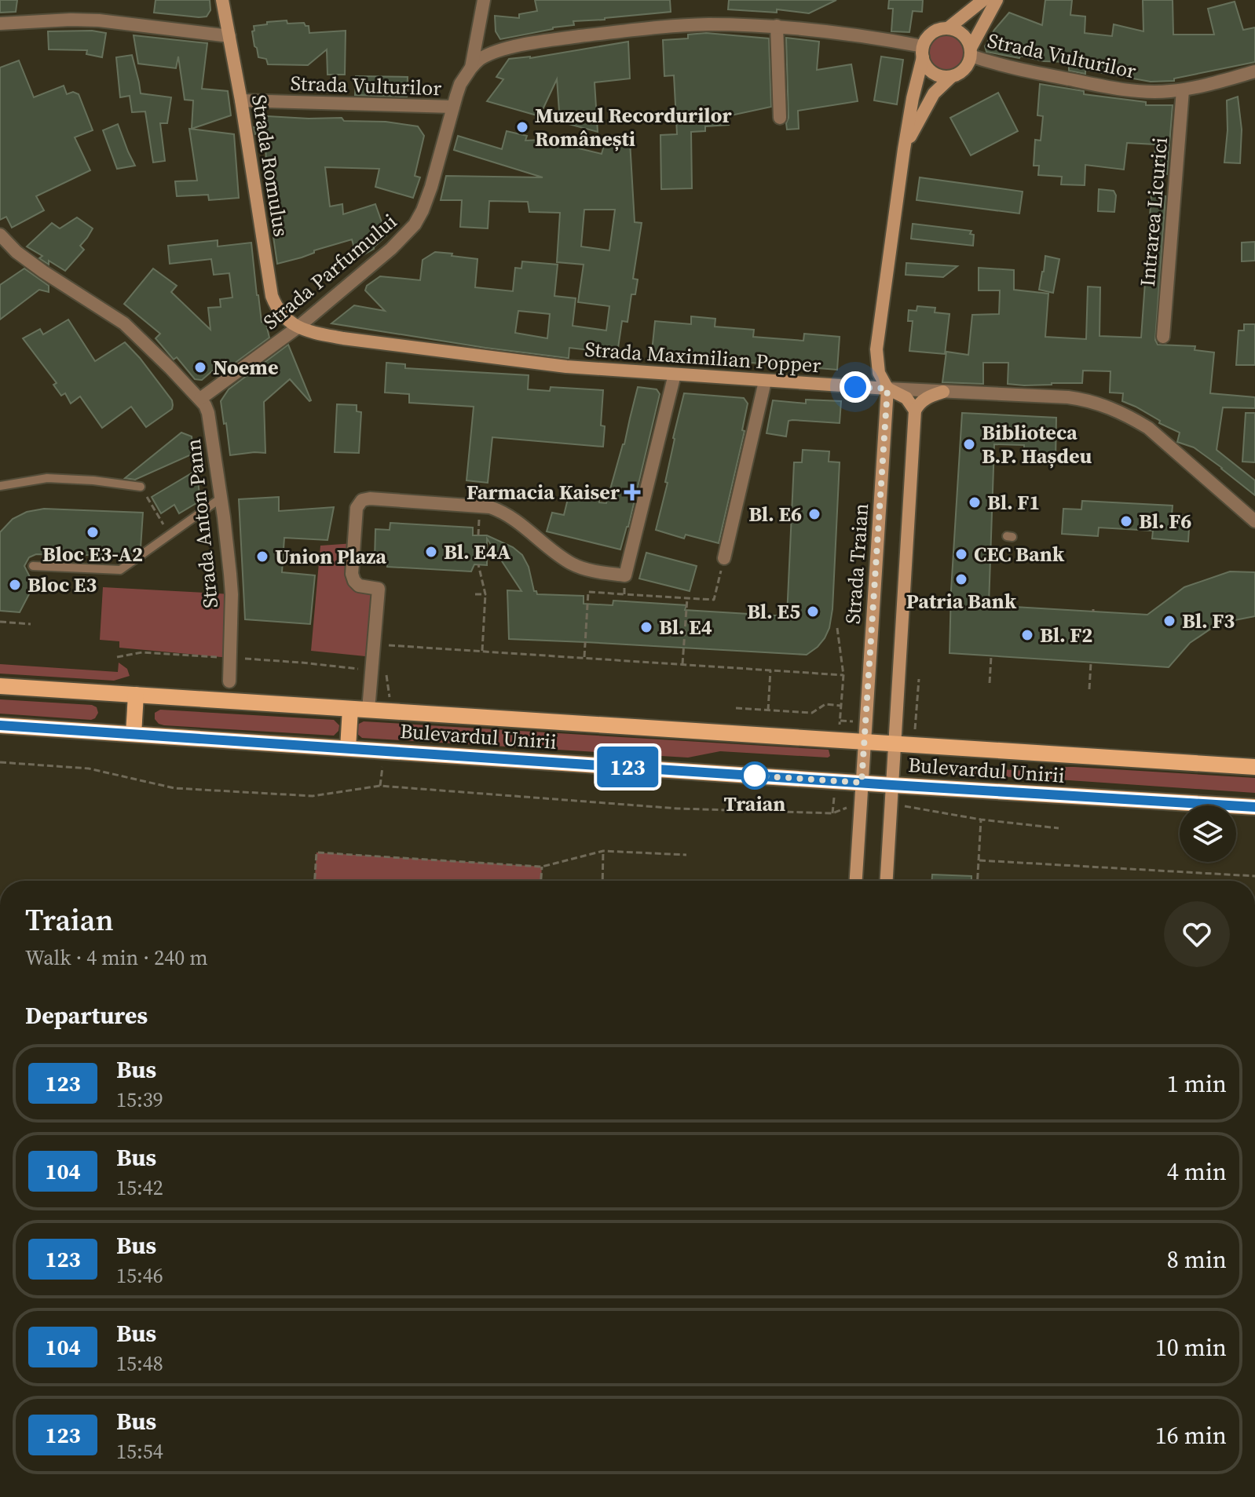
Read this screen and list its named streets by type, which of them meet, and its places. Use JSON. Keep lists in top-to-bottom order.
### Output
{
  "streets": {
    "main road": ["Bulevardul Unirii"],
    "street": [
      "Strada Vulturilor",
      "Strada Romulus",
      "Intrarea Licurici",
      "Strada Parfumului",
      "Strada Maximilian Popper",
      "Strada Anton Pann",
      "Strada Traian"
    ]
  },
  "crossings": [
    ["Strada Vulturilor", "Strada Romulus"],
    ["Strada Vulturilor", "Intrarea Licurici"],
    ["Strada Vulturilor", "Strada Parfumului"],
    ["Strada Vulturilor", "Strada Traian"],
    ["Strada Romulus", "Strada Parfumului"],
    ["Strada Romulus", "Strada Maximilian Popper"],
    ["Strada Parfumului", "Strada Maximilian Popper"],
    ["Strada Parfumului", "Strada Anton Pann"],
    ["Strada Maximilian Popper", "Strada Traian"],
    ["Strada Traian", "Bulevardul Unirii"]
  ],
  "places": {
    "other": [
      "Muzeul Recordurilor Românești",
      "Noeme",
      "Biblioteca B.P. Hașdeu",
      "Bl. F1",
      "Bl. E6",
      "Bl. F6",
      "Bloc E3-A2",
      "Bl. E4A",
      "CEC Bank",
      "Union Plaza",
      "Patria Bank",
      "Bloc E3",
      "Bl. E5",
      "Bl. F3",
      "Bl. E4",
      "Bl. F2",
      "Traian"
    ],
    "health": ["Farmacia Kaiser"]
  },
  "lines": ["bus line 123"],
  "page": {
    "on_map": "123",
    "heading": [
      ["Traian", "Walk · 4 min · 240 m"],
      "Departures"
    ],
    "list": [
      {
        "mark": "123",
        "name": "Bus",
        "note": "15:39",
        "value": "1 min"
      },
      {
        "mark": "104",
        "name": "Bus",
        "note": "15:42",
        "value": "4 min"
      },
      {
        "mark": "123",
        "name": "Bus",
        "note": "15:46",
        "value": "8 min"
      },
      {
        "mark": "104",
        "name": "Bus",
        "note": "15:48",
        "value": "10 min"
      },
      {
        "mark": "123",
        "name": "Bus",
        "note": "15:54",
        "value": "16 min"
      }
    ]
  }
}
